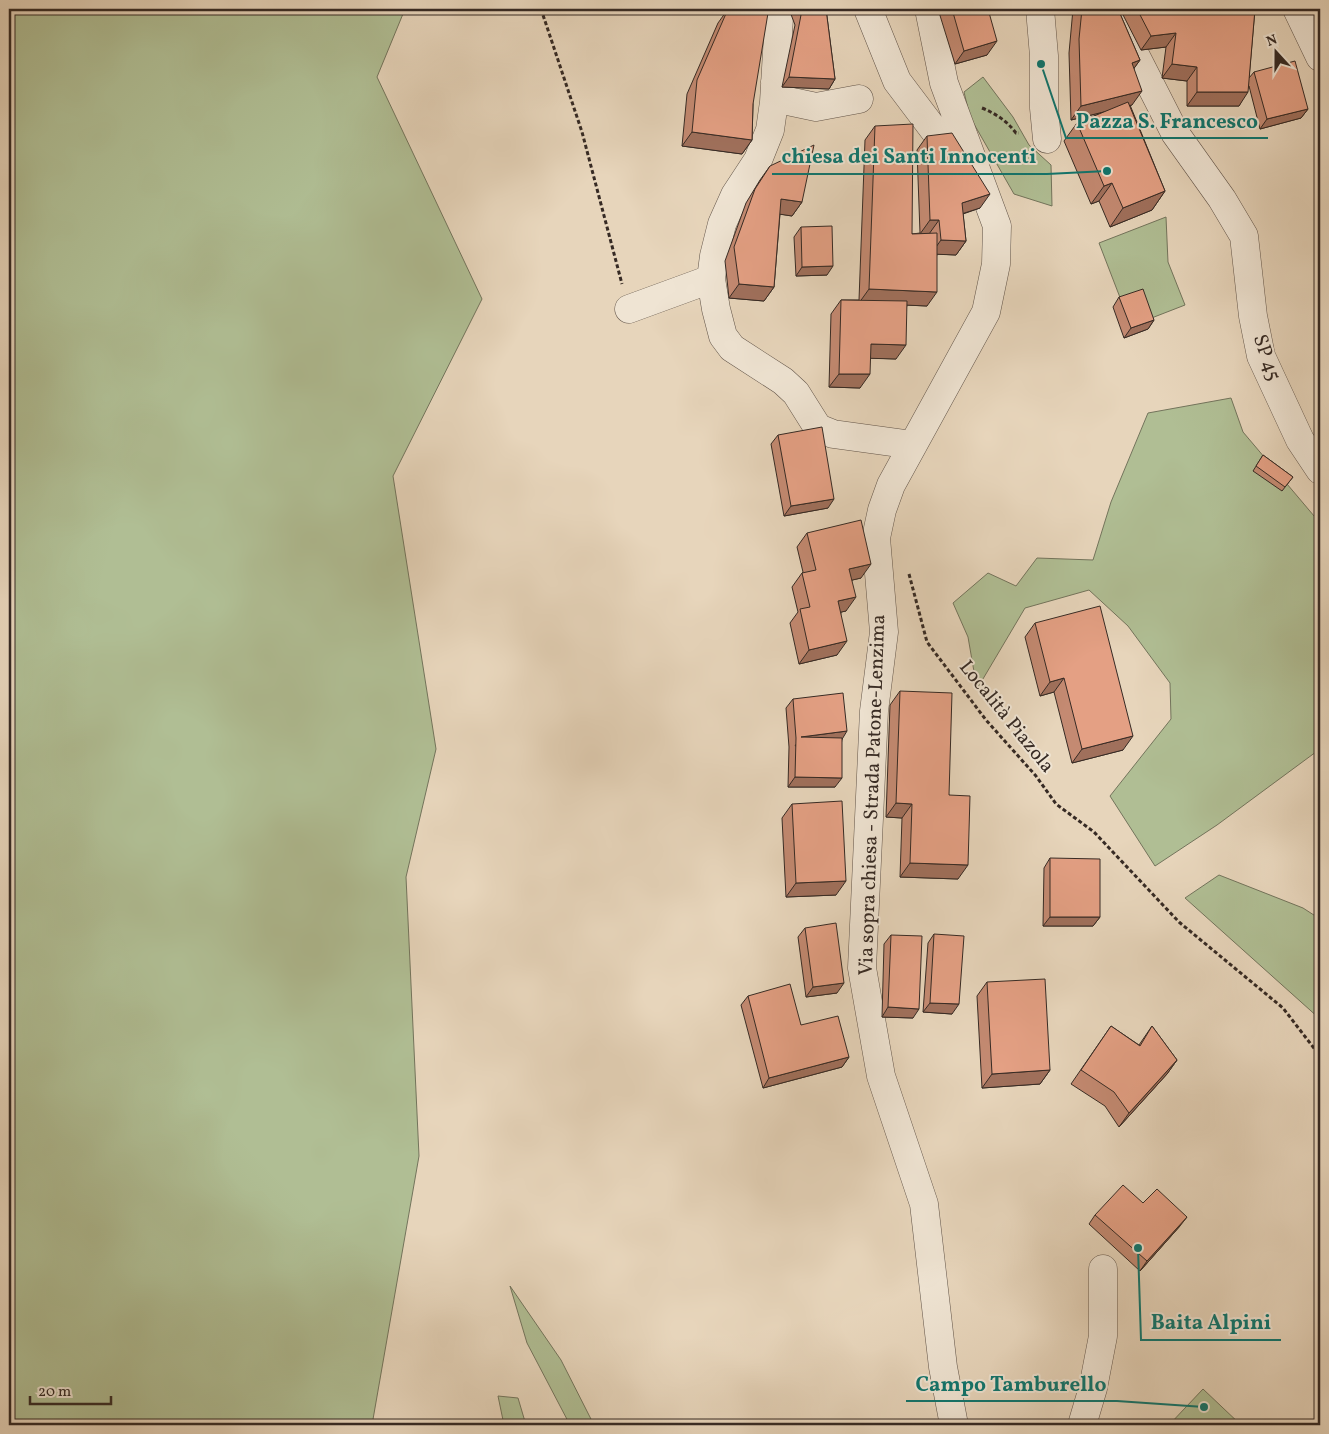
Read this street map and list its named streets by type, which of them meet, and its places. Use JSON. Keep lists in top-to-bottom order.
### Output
{
  "streets": {
    "street": ["SP 45", "Via sopra chiesa - Strada Patone-Lenzima"],
    "path": ["Località Piazola"]
  },
  "places": [
    "Pazza S. Francesco",
    "chiesa dei Santi Innocenti",
    "Baita Alpini",
    "Campo Tamburello"
  ],
  "scale_bar": "20 m",
  "north": "top"
}
